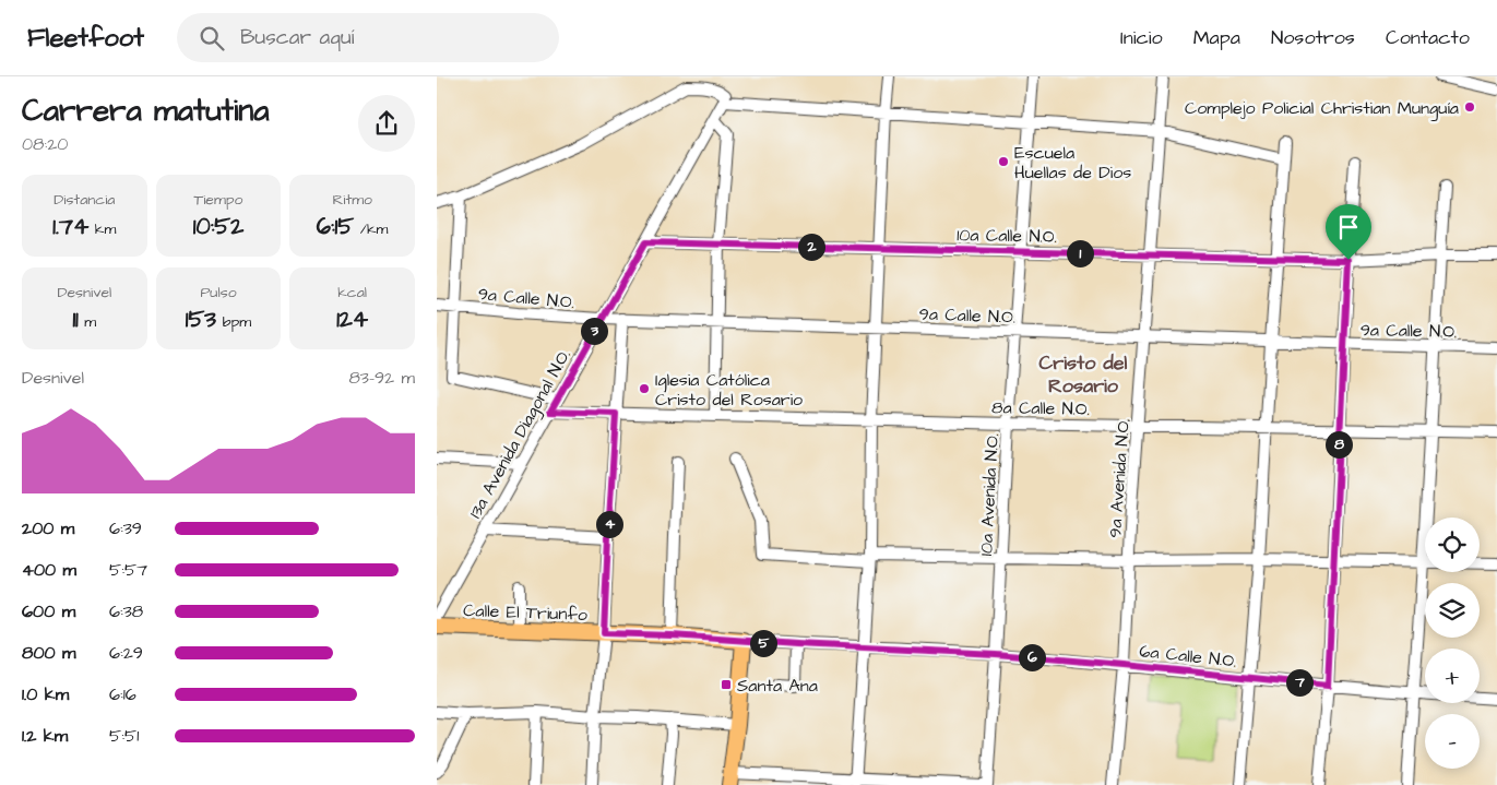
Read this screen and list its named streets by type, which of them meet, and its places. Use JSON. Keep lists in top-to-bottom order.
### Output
{
  "streets": {
    "main road": ["Calle El Triunfo"],
    "street": [
      "10a Calle N.O.",
      "9a Calle N.O.",
      "8a Calle N.O.",
      "13a Avenida Diagonal N.O.",
      "9a Avenida N.O.",
      "10a Avenida N.O.",
      "6a Calle N.O."
    ]
  },
  "crossings": [
    ["10a Calle N.O.", "13a Avenida Diagonal N.O."],
    ["10a Calle N.O.", "9a Avenida N.O."],
    ["10a Calle N.O.", "10a Avenida N.O."],
    ["9a Calle N.O.", "13a Avenida Diagonal N.O."],
    ["9a Calle N.O.", "9a Avenida N.O."],
    ["9a Calle N.O.", "10a Avenida N.O."],
    ["8a Calle N.O.", "13a Avenida Diagonal N.O."],
    ["8a Calle N.O.", "9a Avenida N.O."],
    ["8a Calle N.O.", "10a Avenida N.O."],
    ["9a Avenida N.O.", "6a Calle N.O."],
    ["10a Avenida N.O.", "6a Calle N.O."],
    ["Calle El Triunfo", "6a Calle N.O."]
  ],
  "districts": ["Cristo del Rosario"],
  "places": {
    "other": ["Complejo Policial Christian Munguía", "Escuela Huellas de Dios", "Iglesia Católica Cristo del Rosario"],
    "transit": ["Santa Ana"]
  },
  "page": {
    "header": "Fleetfoot",
    "search": "Buscar aquí",
    "nav": [
      "Inicio",
      "Mapa",
      "Nosotros",
      "Contacto"
    ],
    "heading": ["Carrera matutina", "08:20"],
    "stats": [
      ["Distancia", "1.74 km"],
      ["Tiempo", "10:52"],
      ["Ritmo", "6:15 /km"],
      ["Desnivel", "11 m"],
      ["Pulso", "153 bpm"],
      ["kcal", "124"]
    ],
    "pins": [
      "2",
      "1",
      "3",
      "8",
      "4",
      "5",
      "6",
      "7"
    ],
    "chart": ["Desnivel", "83–92 m"],
    "list": [
      {
        "name": "200 m",
        "note": "6:39"
      },
      {
        "name": "400 m",
        "note": "5:57"
      },
      {
        "name": "600 m",
        "note": "6:38"
      },
      {
        "name": "800 m",
        "note": "6:29"
      },
      {
        "name": "1.0 km",
        "note": "6:16"
      },
      {
        "name": "1.2 km",
        "note": "5:51"
      }
    ],
    "map_buttons": ["+", "−"]
  }
}
